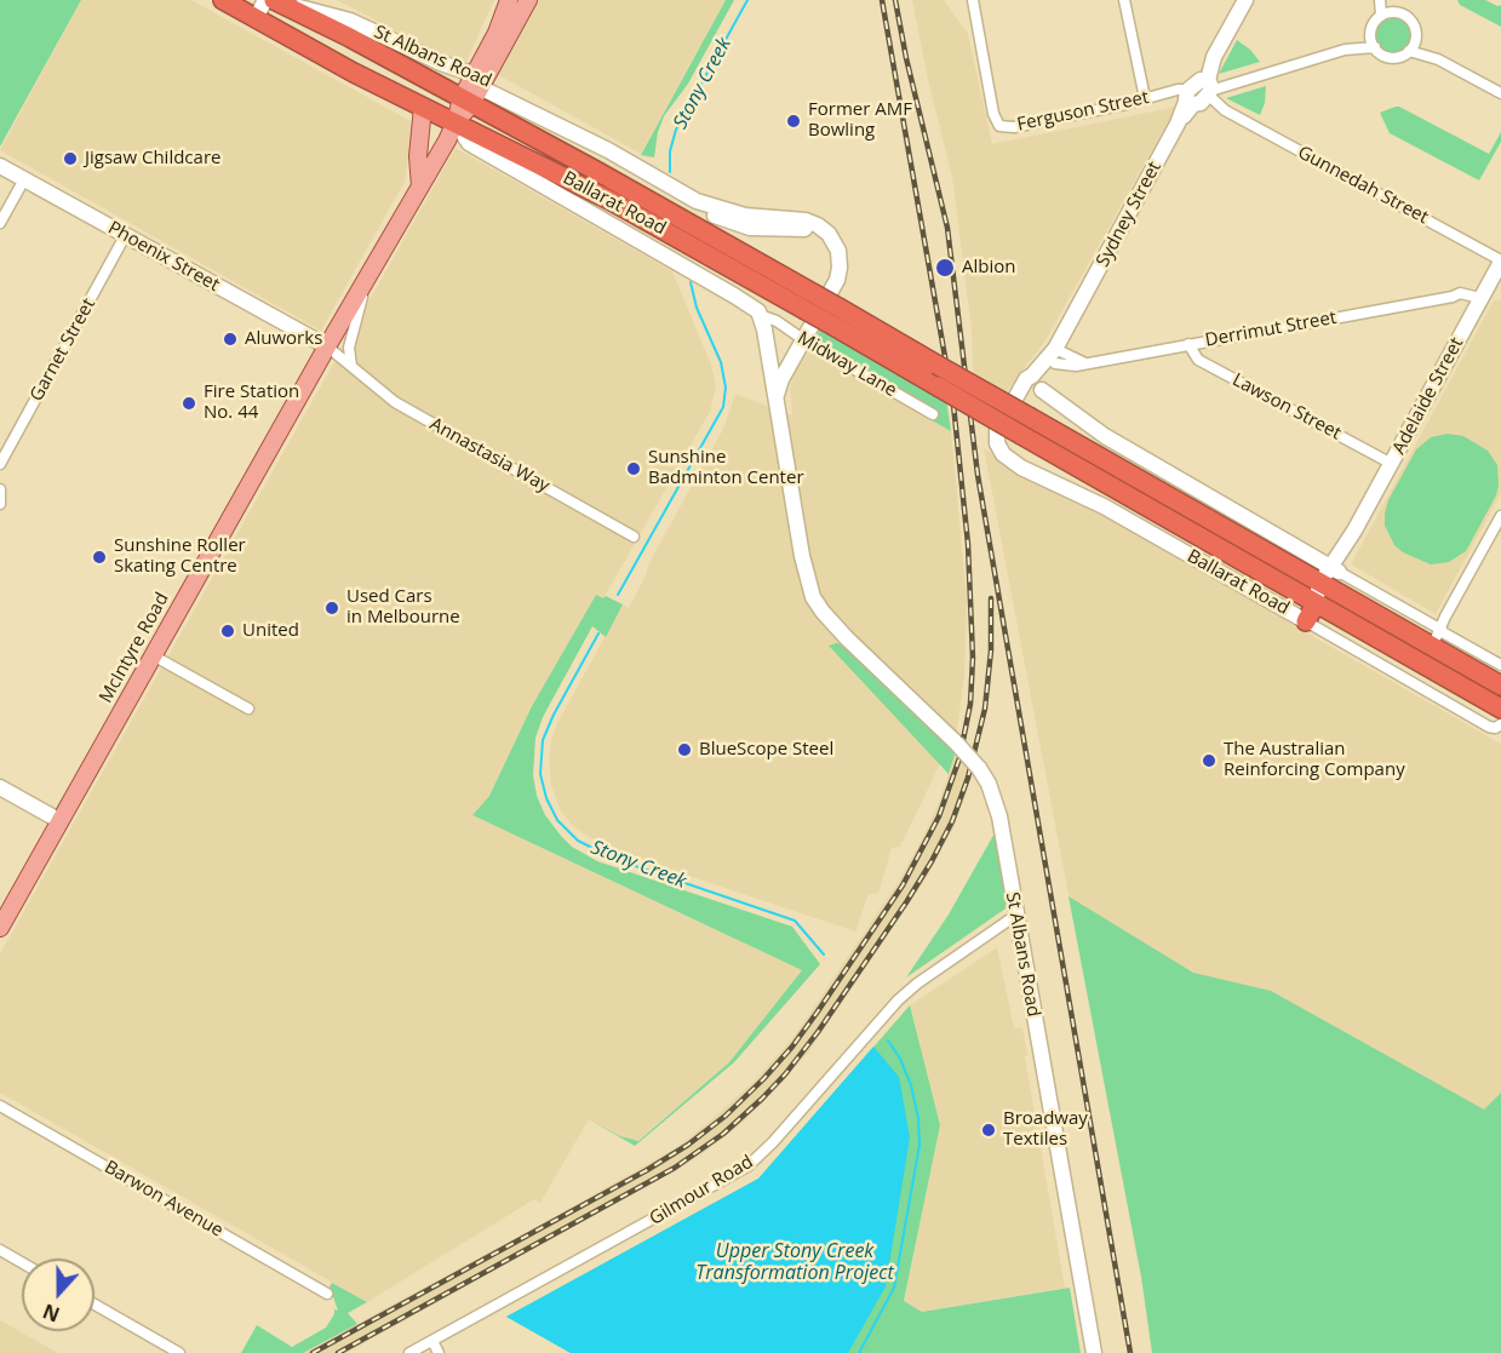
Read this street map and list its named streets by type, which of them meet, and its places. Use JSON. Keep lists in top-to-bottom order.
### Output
{
  "streets": {
    "highway": ["Ballarat Road"],
    "main road": [
      "St Albans Road",
      "Sydney Street",
      "Phoenix Street",
      "Adelaide Street",
      "McIntyre Road"
    ],
    "street": [
      "Ferguson Street",
      "Gunnedah Street",
      "Derrimut Street",
      "Garnet Street",
      "Midway Lane",
      "Lawson Street",
      "Annastasia Way",
      "Gilmour Road",
      "Barwon Avenue"
    ]
  },
  "crossings": [
    ["St Albans Road", "Ballarat Road"],
    ["St Albans Road", "Midway Lane"],
    ["St Albans Road", "McIntyre Road"],
    ["St Albans Road", "Gilmour Road"],
    ["Ferguson Street", "Gunnedah Street"],
    ["Ferguson Street", "Sydney Street"],
    ["Gunnedah Street", "Sydney Street"],
    ["Gunnedah Street", "Adelaide Street"],
    ["Ballarat Road", "Sydney Street"],
    ["Ballarat Road", "Adelaide Street"],
    ["Ballarat Road", "McIntyre Road"],
    ["Sydney Street", "Derrimut Street"],
    ["Phoenix Street", "Garnet Street"],
    ["Phoenix Street", "Annastasia Way"],
    ["Phoenix Street", "McIntyre Road"],
    ["Derrimut Street", "Adelaide Street"],
    ["Derrimut Street", "Lawson Street"],
    ["Adelaide Street", "Lawson Street"],
    ["Annastasia Way", "McIntyre Road"]
  ],
  "water": ["Stony Creek", "Upper Stony Creek Transformation Project"],
  "places": [
    "Former AMF Bowling",
    "Jigsaw Childcare",
    "Albion",
    "Aluworks",
    "Fire Station No. 44",
    "Sunshine Badminton Center",
    "Sunshine Roller Skating Centre",
    "Used Cars in Melbourne",
    "United",
    "BlueScope Steel",
    "The Australian Reinforcing Company",
    "Broadway Textiles"
  ],
  "north": "bottom"
}
